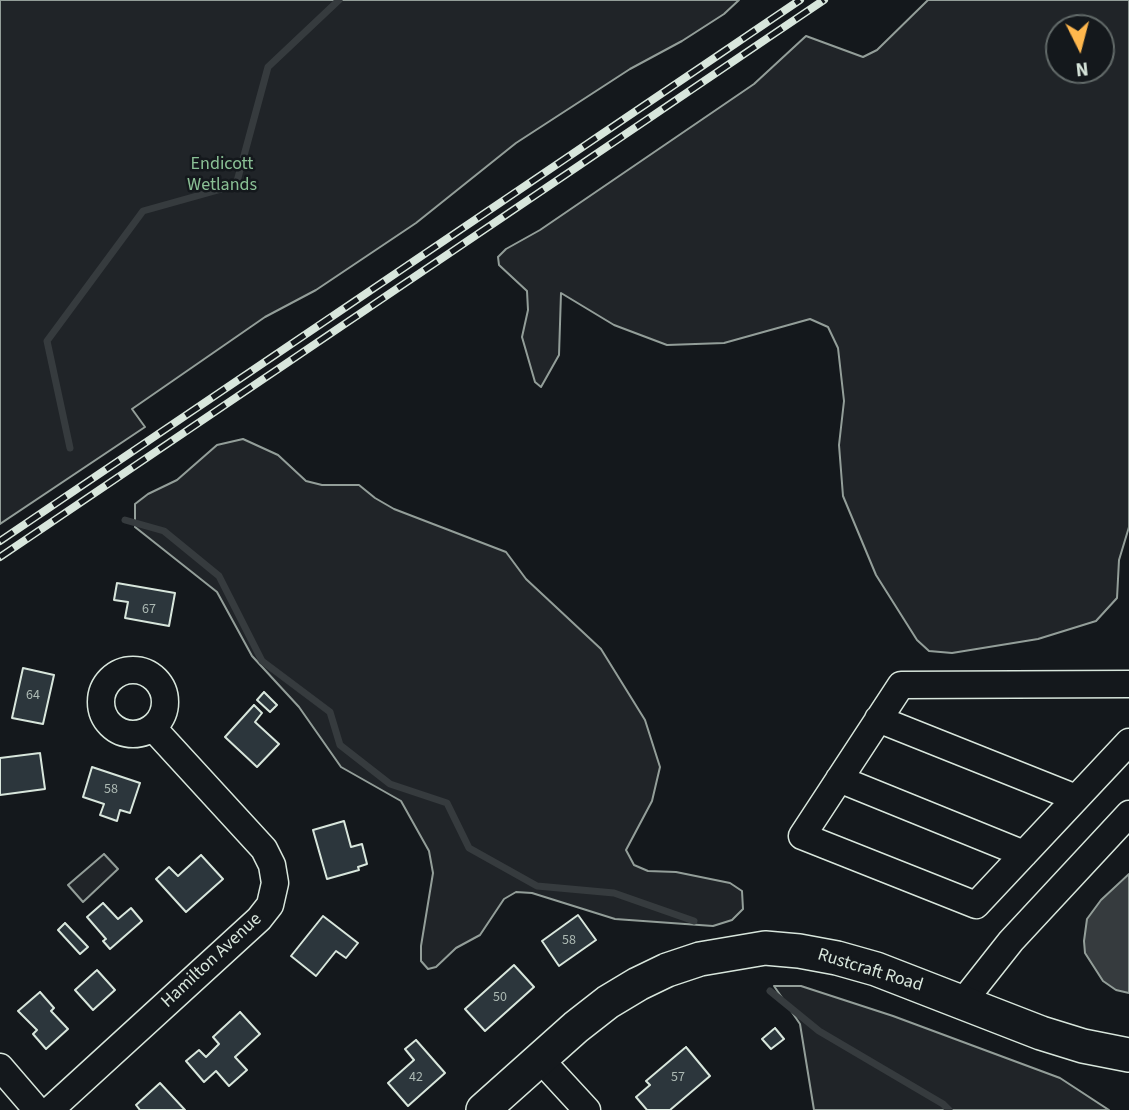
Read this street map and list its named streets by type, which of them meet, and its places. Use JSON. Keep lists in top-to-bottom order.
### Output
{
  "streets": {
    "main road": ["Rustcraft Road"],
    "street": ["Hamilton Avenue"]
  },
  "parks": ["Endicott Wetlands"],
  "house_numbers": [
    "67",
    "64",
    "58",
    "58",
    "50",
    "42",
    "57"
  ],
  "north": "bottom"
}
